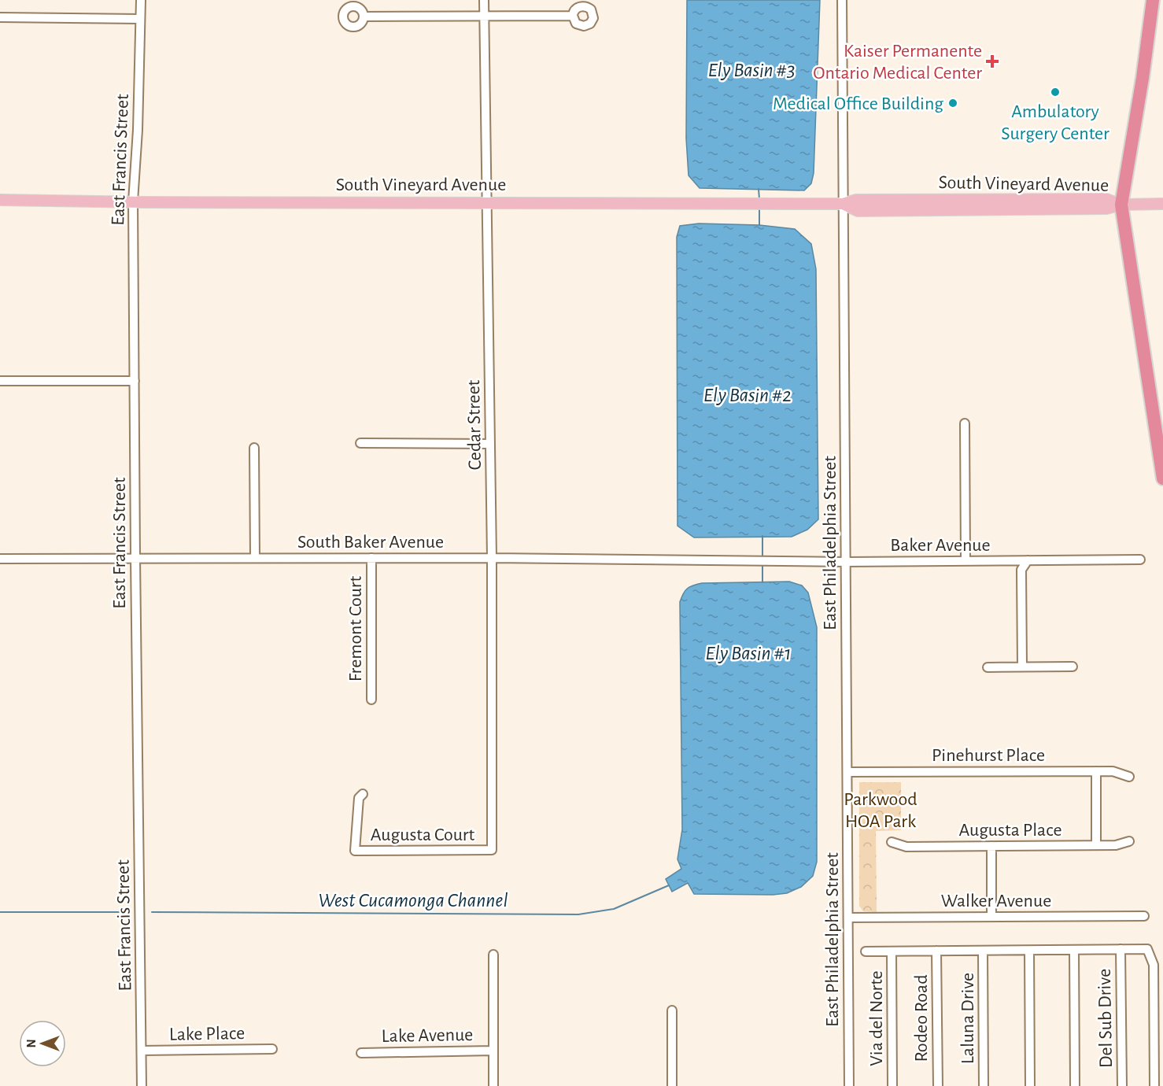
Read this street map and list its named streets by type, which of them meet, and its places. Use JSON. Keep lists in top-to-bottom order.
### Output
{
  "streets": {
    "main road": ["South Vineyard Avenue"],
    "street": [
      "East Francis Street",
      "Cedar Street",
      "South Baker Avenue",
      "East Philadelphia Street",
      "Baker Avenue",
      "Fremont Court",
      "Pinehurst Place",
      "Augusta Place",
      "Augusta Court",
      "Walker Avenue",
      "Via del Norte",
      "Rodeo Road",
      "Laluna Drive",
      "Del Sub Drive",
      "Lake Place",
      "Lake Avenue"
    ]
  },
  "crossings": [
    ["East Francis Street", "South Vineyard Avenue"],
    ["East Francis Street", "South Baker Avenue"],
    ["East Francis Street", "Lake Place"],
    ["South Vineyard Avenue", "Cedar Street"],
    ["South Vineyard Avenue", "East Philadelphia Street"],
    ["Cedar Street", "South Baker Avenue"],
    ["Cedar Street", "Augusta Court"],
    ["South Baker Avenue", "Baker Avenue"],
    ["South Baker Avenue", "Fremont Court"],
    ["East Philadelphia Street", "Baker Avenue"],
    ["East Philadelphia Street", "Pinehurst Place"],
    ["East Philadelphia Street", "Walker Avenue"]
  ],
  "water": [
    "Ely Basin #3",
    "Ely Basin #2",
    "Ely Basin #1",
    "West Cucamonga Channel"
  ],
  "parks": ["Parkwood HOA Park"],
  "places": {
    "health": ["Kaiser Permanente Ontario Medical Center"],
    "other": ["Ambulatory Surgery Center", "Medical Office Building"]
  },
  "north": "left"
}
